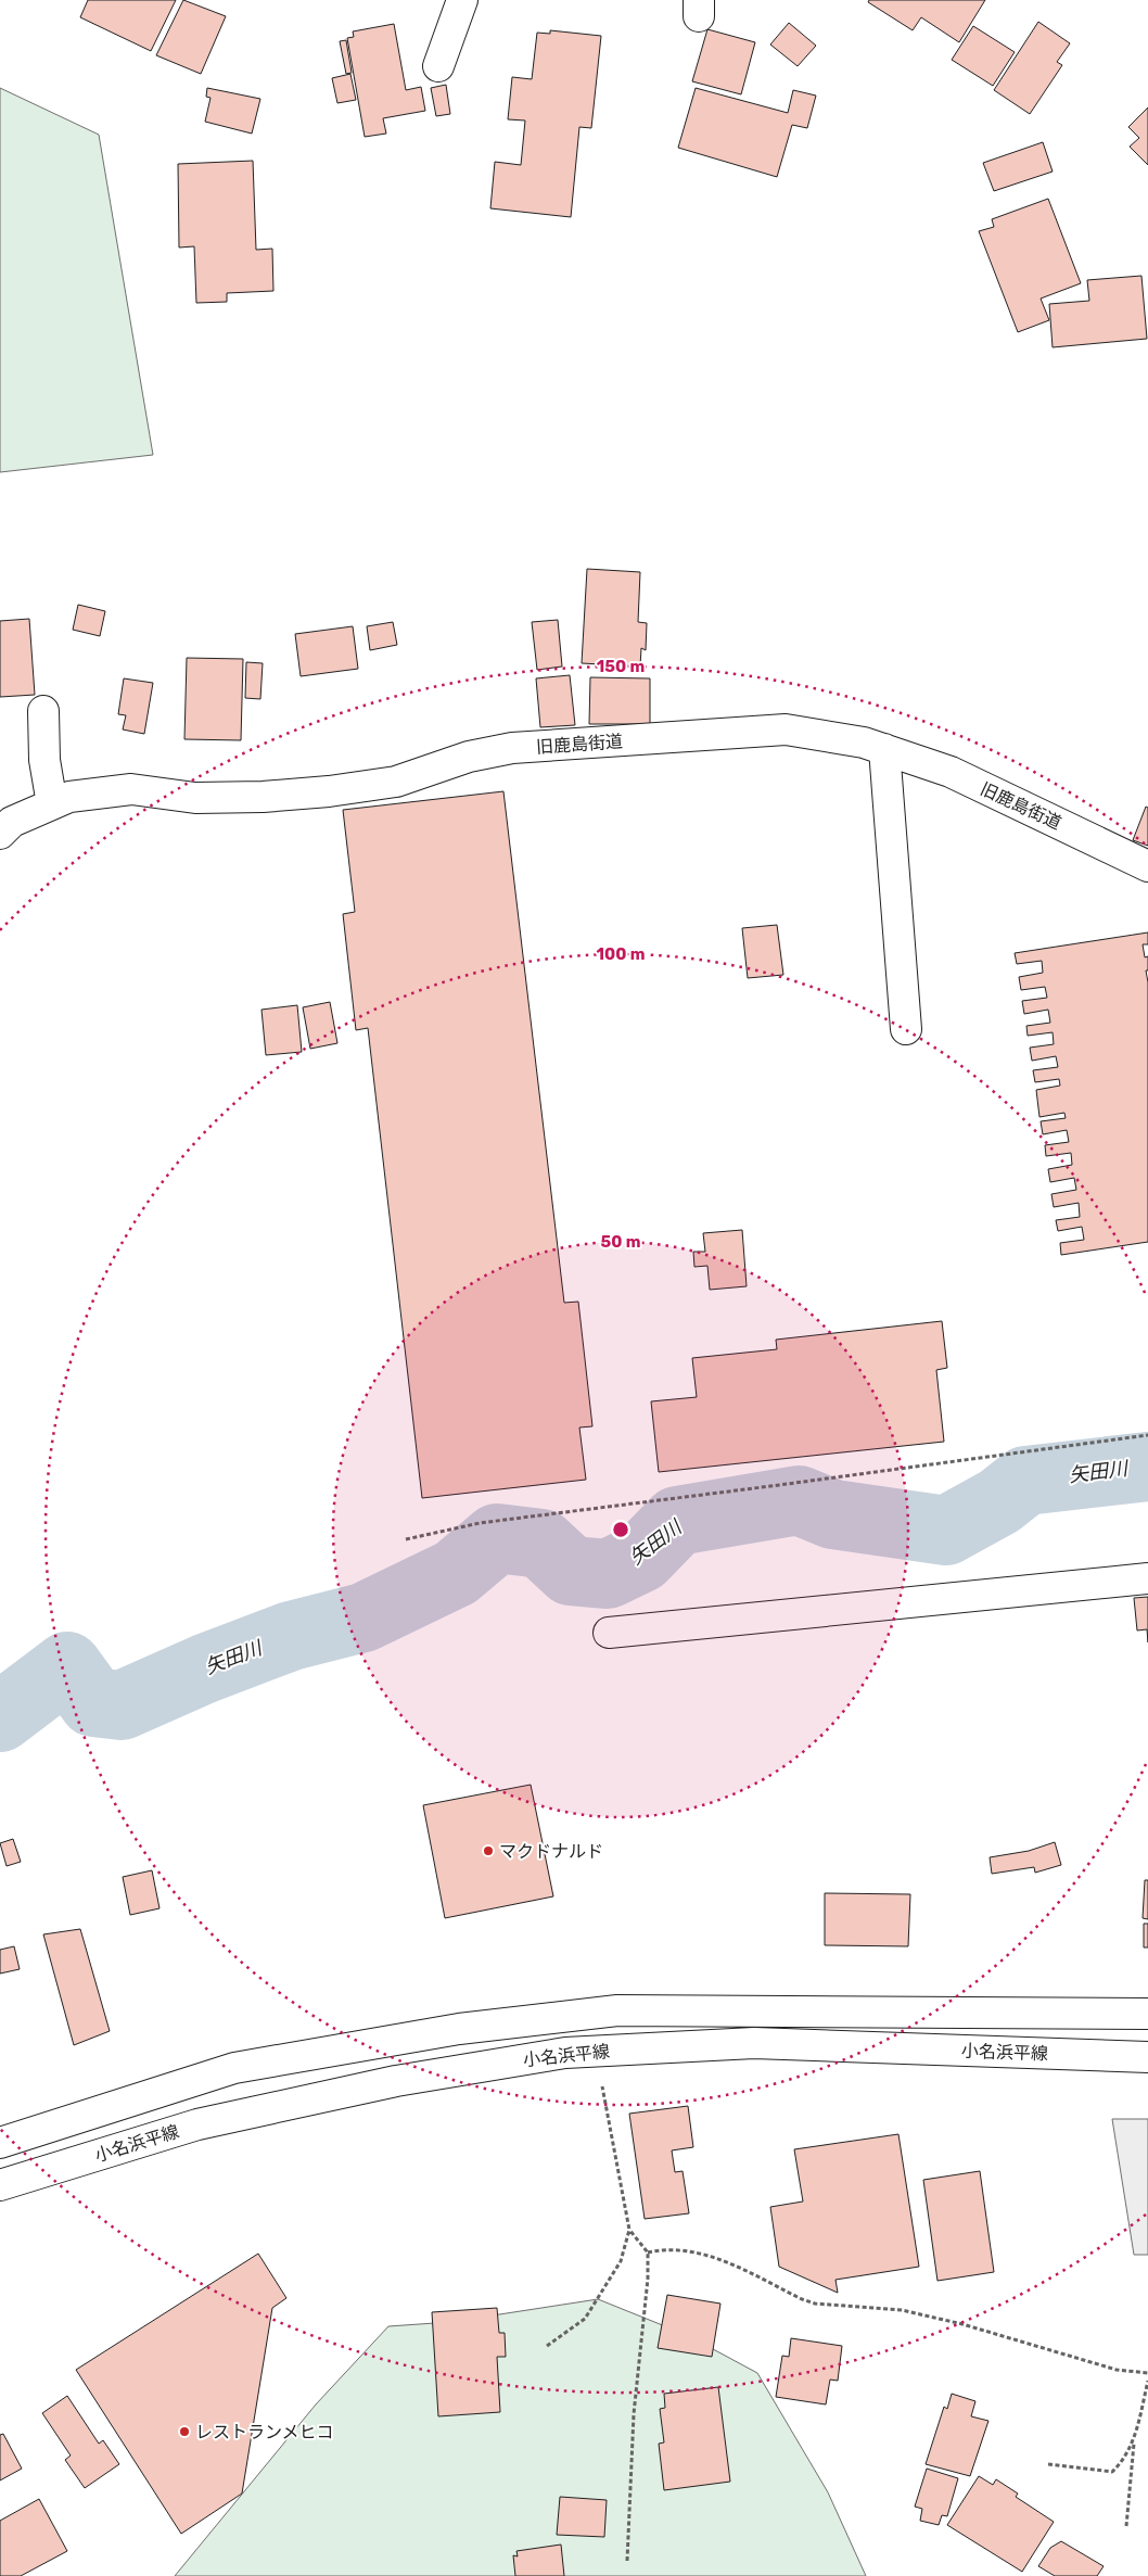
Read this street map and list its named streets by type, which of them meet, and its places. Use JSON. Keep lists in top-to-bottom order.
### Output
{
  "streets": {
    "main road": ["旧鹿島街道", "小名浜平線"]
  },
  "water": ["矢田川"],
  "places": ["マクドナルド", "レストランメヒコ"],
  "rings": ["150 m", "100 m", "50 m"]
}
